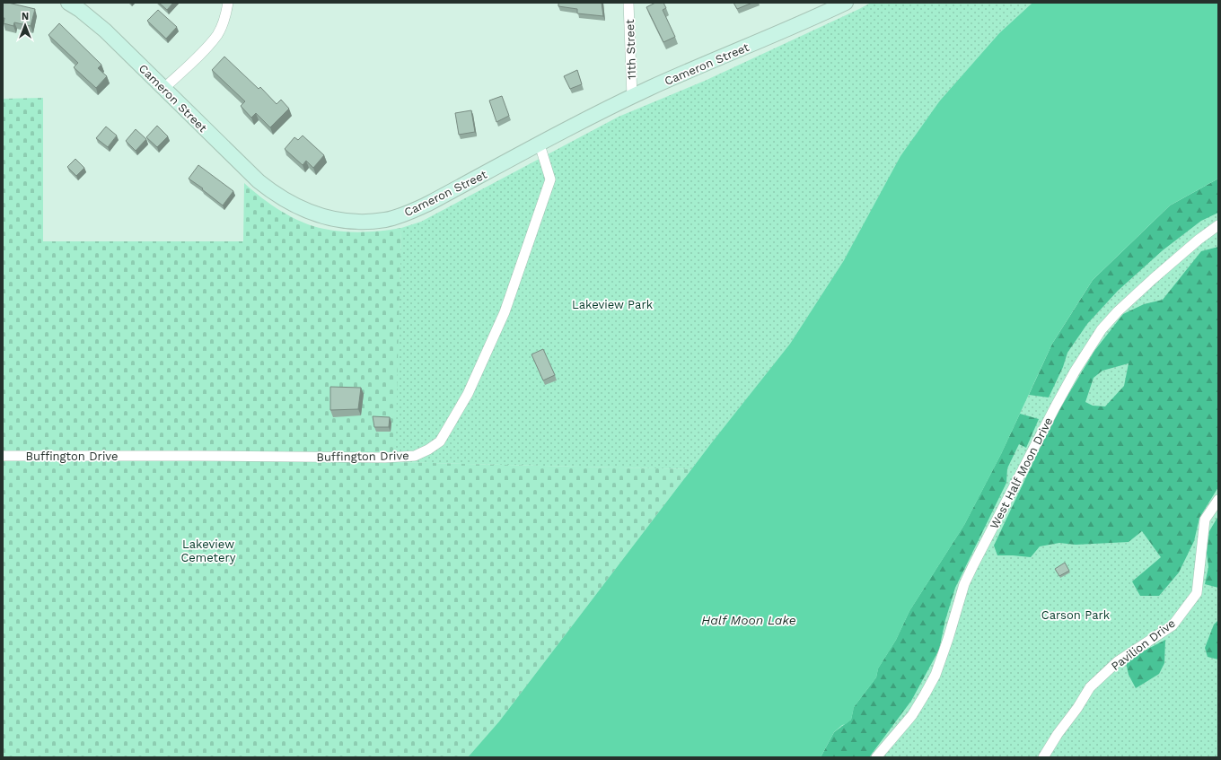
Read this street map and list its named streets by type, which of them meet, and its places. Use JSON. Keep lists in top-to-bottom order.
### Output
{
  "streets": {
    "main road": ["Cameron Street"],
    "street": [
      "11th Street",
      "Buffington Drive",
      "West Half Moon Drive",
      "Pavilion Drive"
    ]
  },
  "crossings": [
    ["11th Street", "Cameron Street"],
    ["Cameron Street", "Buffington Drive"]
  ],
  "water": ["Half Moon Lake"],
  "parks": ["Lakeview Park", "Lakeview Cemetery", "Carson Park"],
  "north": "top"
}
